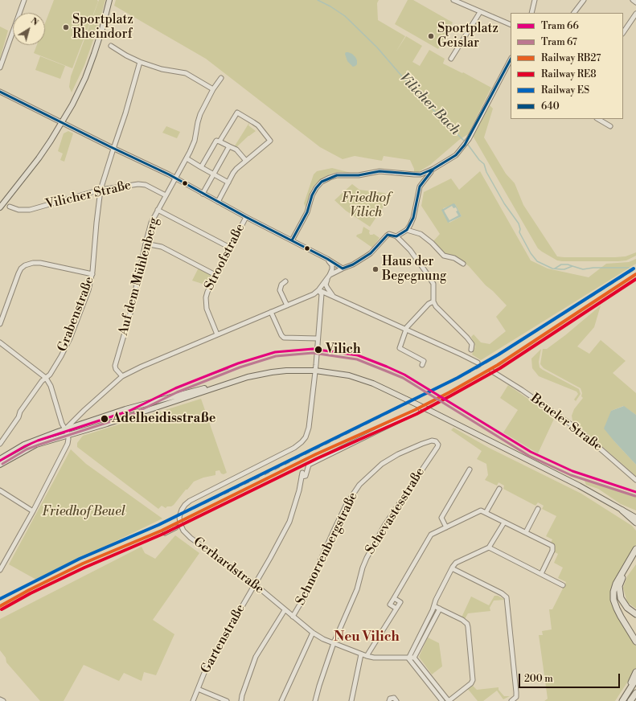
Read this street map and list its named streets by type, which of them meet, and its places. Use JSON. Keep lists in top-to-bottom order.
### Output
{
  "streets": {
    "street": [
      "Vilicher Straße",
      "Stroofstraße",
      "Auf dem Mühlenberg",
      "Grabenstraße",
      "Beueler Straße",
      "Schevastesstraße",
      "Schnorrenbergstraße",
      "Gerhardstraße",
      "Gartenstraße"
    ]
  },
  "crossings": [
    ["Vilicher Straße", "Auf dem Mühlenberg"],
    ["Vilicher Straße", "Grabenstraße"],
    ["Schevastesstraße", "Schnorrenbergstraße"],
    ["Schevastesstraße", "Gerhardstraße"],
    ["Schnorrenbergstraße", "Gerhardstraße"],
    ["Gerhardstraße", "Gartenstraße"]
  ],
  "districts": ["Neu Vilich"],
  "water": ["Vilicher Bach"],
  "parks": ["Friedhof Vilich", "Friedhof Beuel"],
  "places": [
    "Sportplatz Rheindorf",
    "Sportplatz Geislar",
    "Haus der Begegnung",
    "Vilich",
    "Adelheidisstraße"
  ],
  "lines": [
    "transit line 640",
    "rail line ES",
    "rail line RB27",
    "rail line RE8",
    "tram line 66",
    "tram line 67"
  ],
  "legend": [
    "Tram 66",
    "Tram 67",
    "Railway RB27",
    "Railway RE8",
    "Railway ES",
    "640"
  ],
  "scale_bar": "200 m",
  "north": "top right"
}
